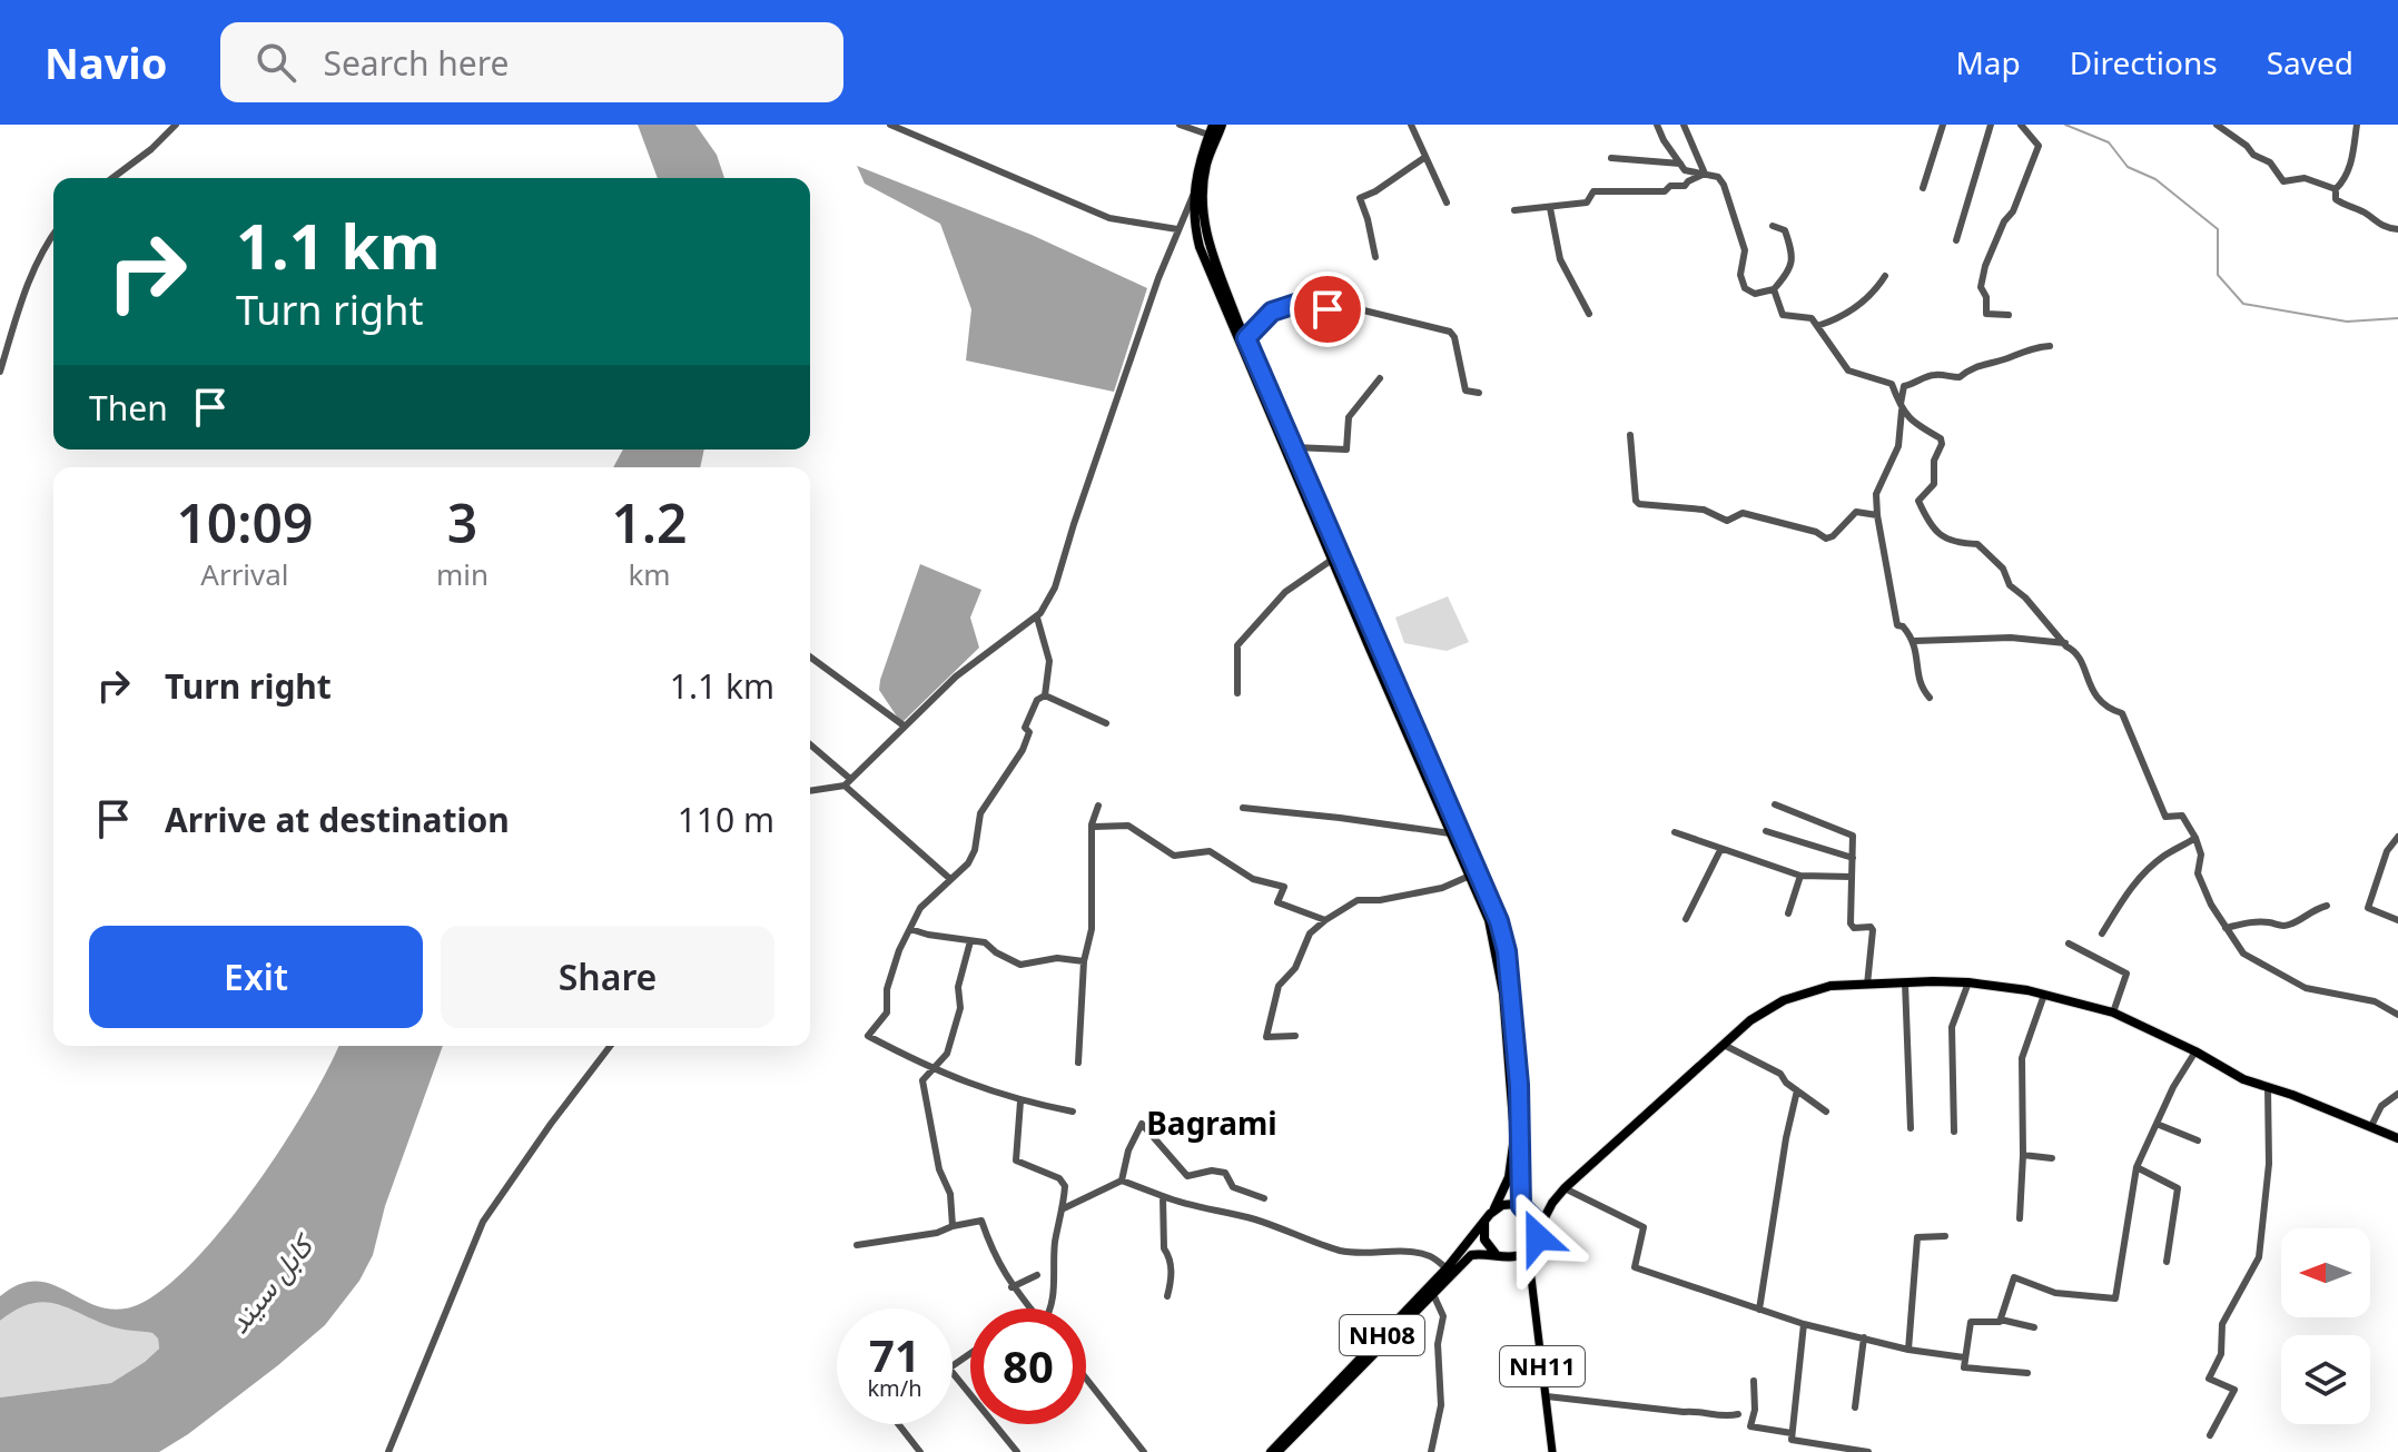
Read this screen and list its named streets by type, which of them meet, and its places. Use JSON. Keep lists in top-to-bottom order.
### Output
{
  "streets": {
    "highway": ["NH08"],
    "main road": ["NH11"]
  },
  "crossings": [
    ["NH08", "NH11"]
  ],
  "districts": ["Bagrami"],
  "water": ["کابل سيند"],
  "north": "left",
  "page": {
    "header": "Navio",
    "search": "Search here",
    "nav": ["Map", "Directions", "Saved"],
    "turn": ["1.1 km", "Turn right"],
    "then": "Then",
    "eta": [
      "10:09",
      "Arrival",
      "3",
      "min",
      "1.2",
      "km"
    ],
    "list": [
      {
        "name": "Turn right",
        "value": "1.1 km"
      },
      {
        "name": "Arrive at destination",
        "value": "110 m"
      }
    ],
    "buttons": ["Exit", "Share"],
    "speed": "71 km/h",
    "limit": "80"
  }
}
